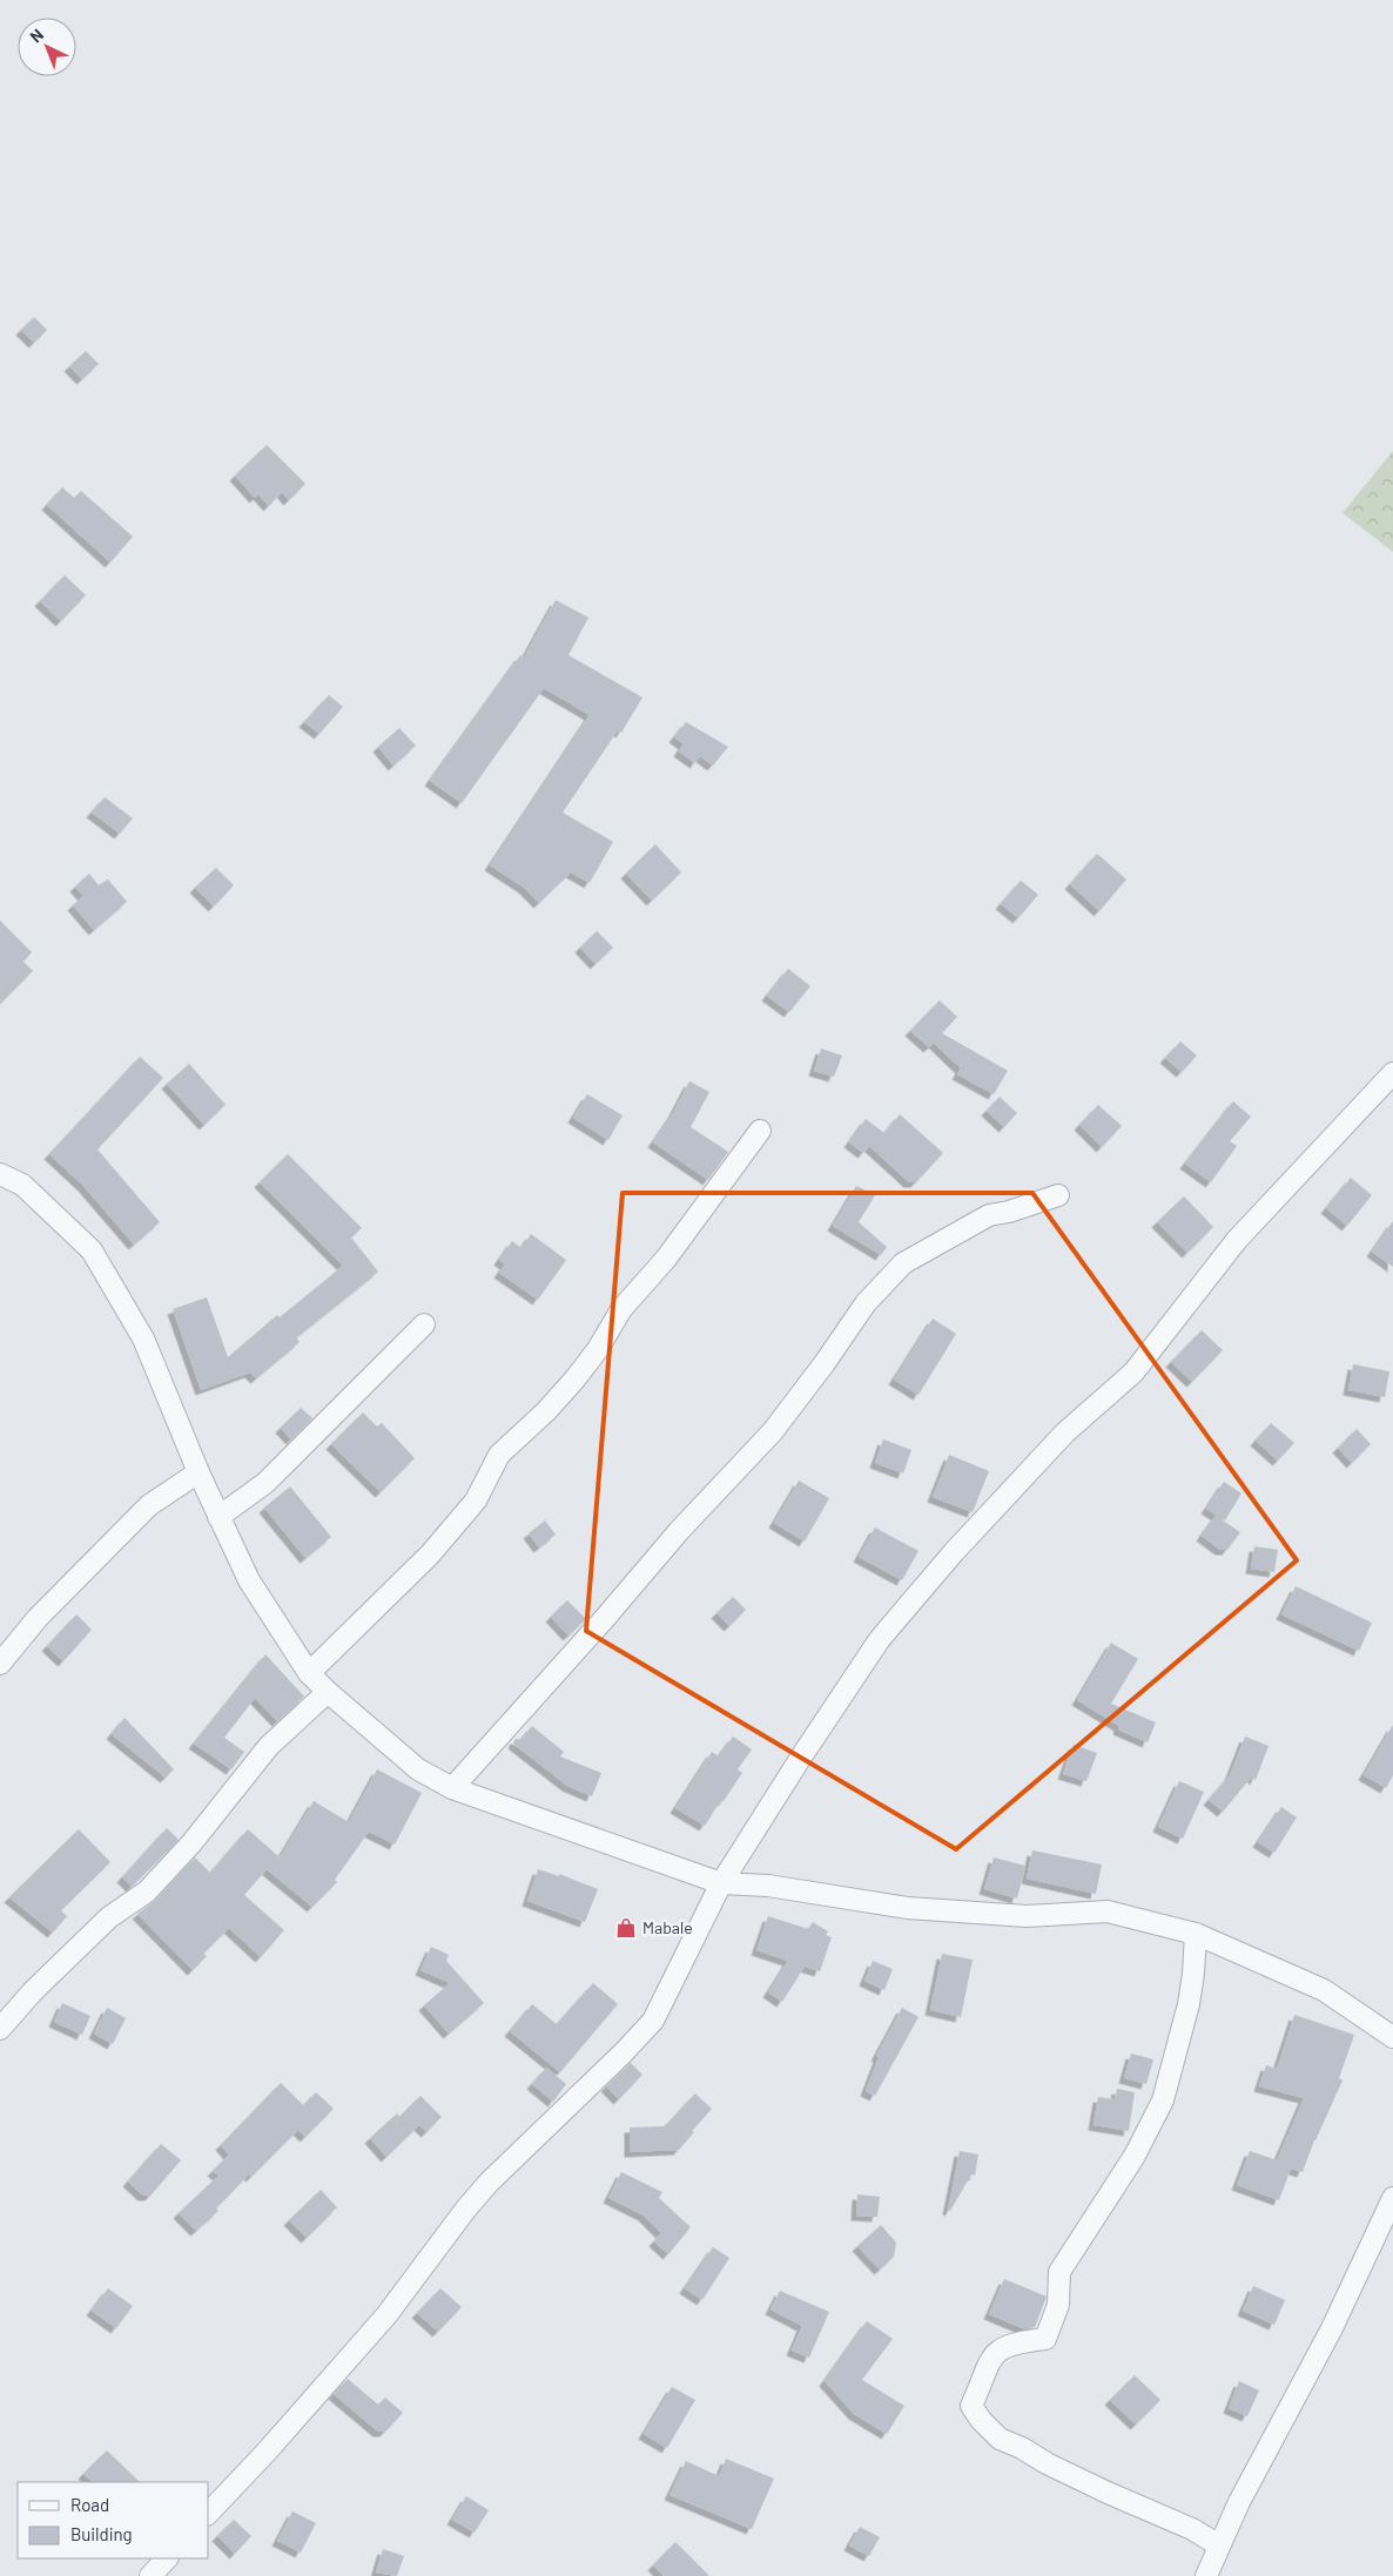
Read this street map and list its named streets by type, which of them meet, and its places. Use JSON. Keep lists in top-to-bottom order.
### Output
{
  "places": {
    "shop": ["Mabale"]
  },
  "legend": ["Road", "Building"],
  "north": "top left"
}
